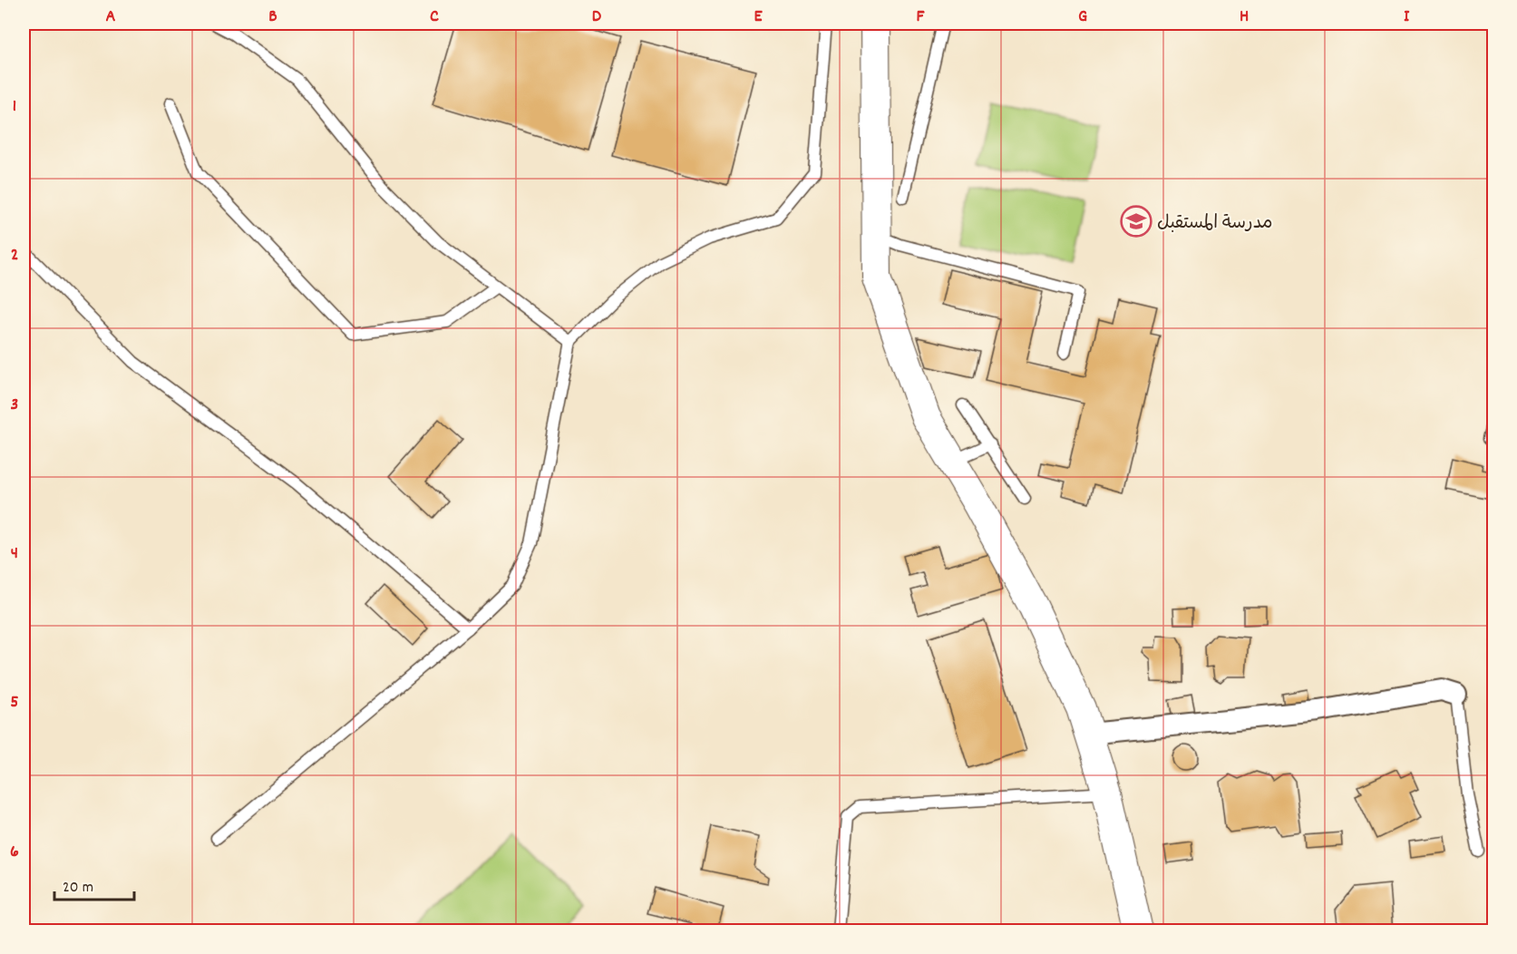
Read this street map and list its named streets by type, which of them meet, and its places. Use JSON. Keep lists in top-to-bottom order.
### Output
{
  "places": {
    "school or university": ["مدرسة المستقبل"]
  },
  "scale_bar": "20 m",
  "grid": {
    "columns": [
      "A",
      "B",
      "C",
      "D",
      "E",
      "F",
      "G",
      "H",
      "I"
    ],
    "rows": [
      "1",
      "2",
      "3",
      "4",
      "5",
      "6"
    ]
  }
}
